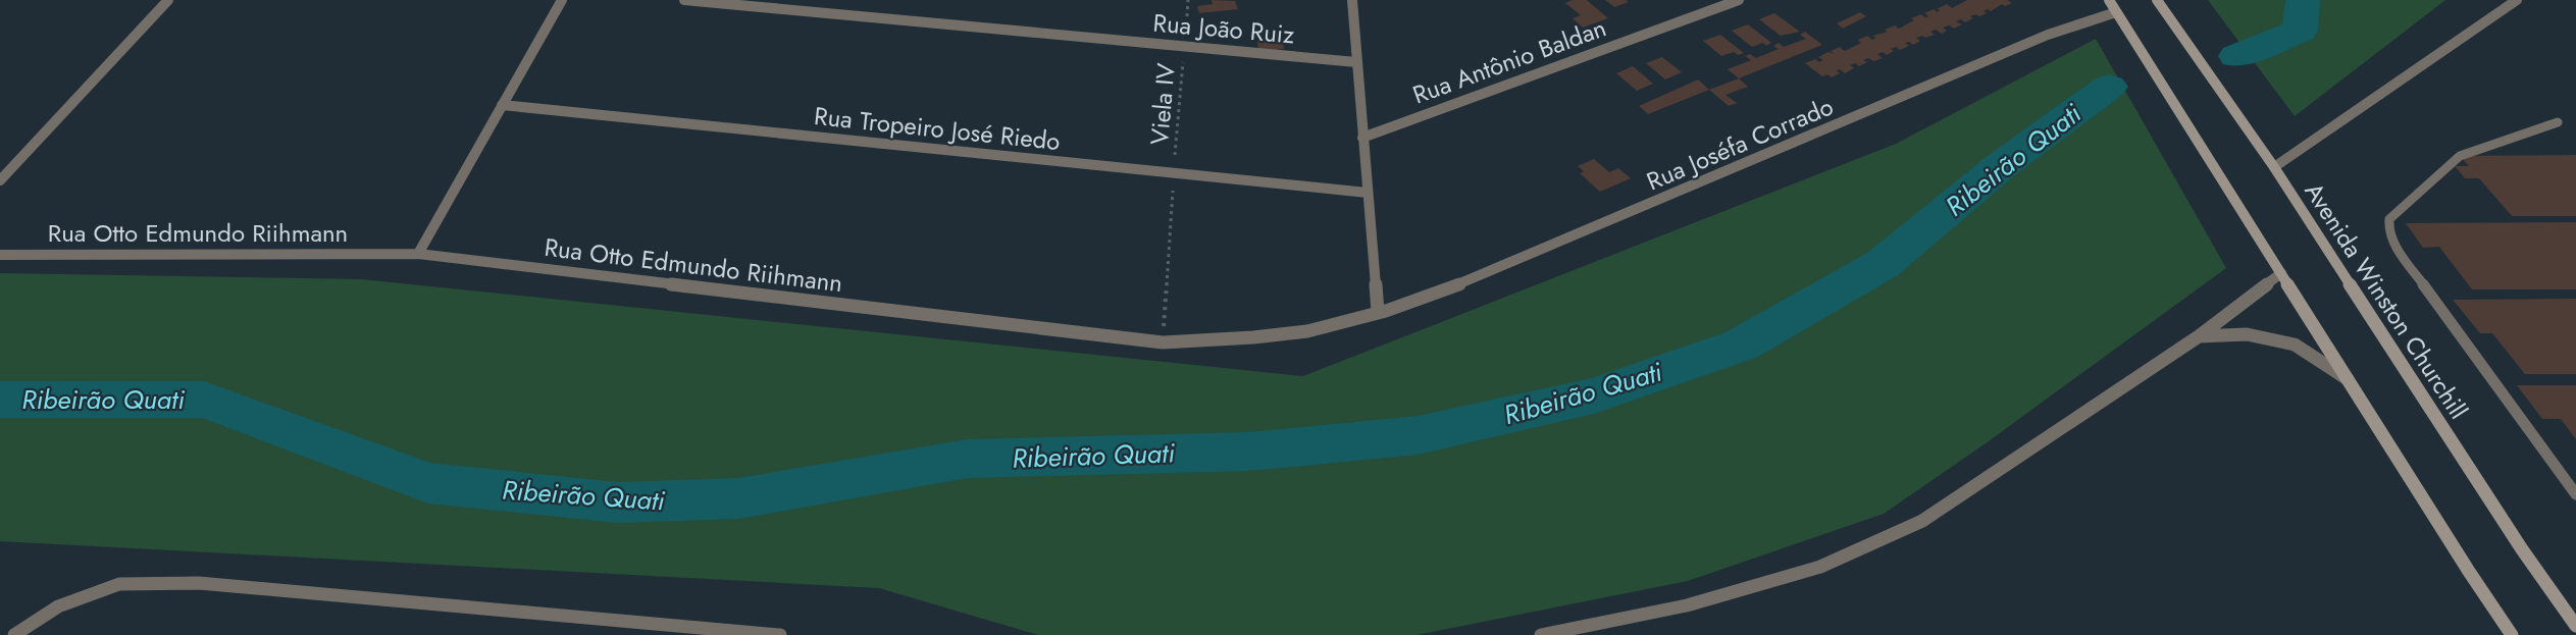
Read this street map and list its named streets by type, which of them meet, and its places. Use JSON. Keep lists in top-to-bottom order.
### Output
{
  "streets": {
    "main road": ["Avenida Winston Churchill"],
    "street": [
      "Rua João Ruiz",
      "Rua Antônio Baldan",
      "Rua Tropeiro José Riedo",
      "Rua Joséfa Corrado",
      "Rua Otto Edmundo Riihmann"
    ],
    "path": ["Viela IV"]
  },
  "crossings": [
    ["Rua João Ruiz", "Viela IV"],
    ["Viela IV", "Rua Tropeiro José Riedo"],
    ["Viela IV", "Rua Otto Edmundo Riihmann"],
    ["Rua Joséfa Corrado", "Rua Otto Edmundo Riihmann"]
  ],
  "water": ["Ribeirão Quati"]
}
